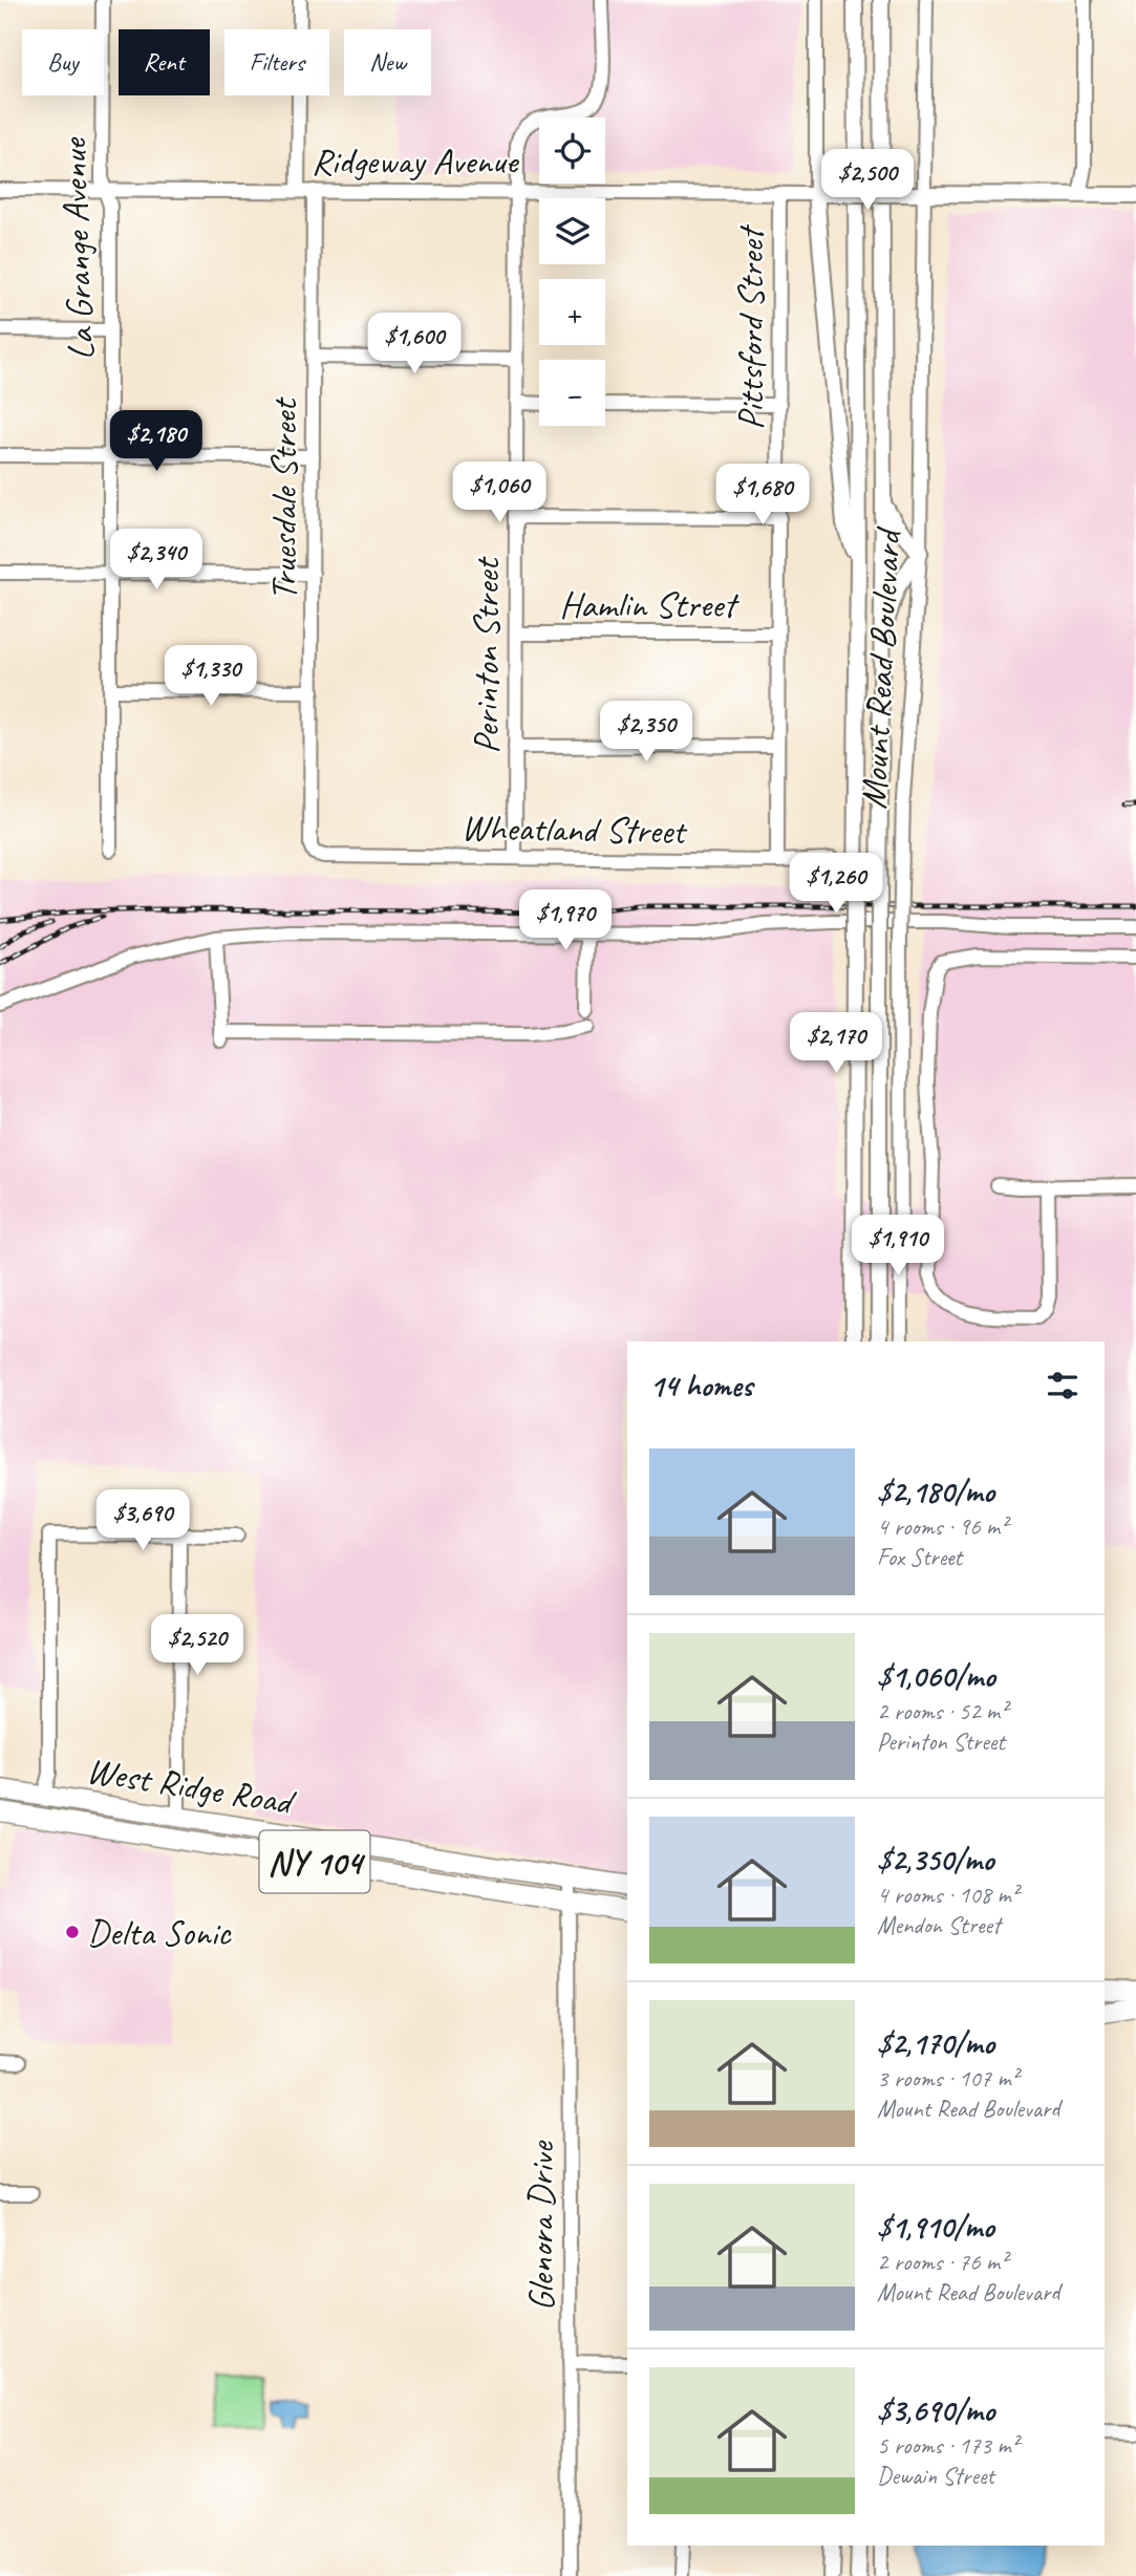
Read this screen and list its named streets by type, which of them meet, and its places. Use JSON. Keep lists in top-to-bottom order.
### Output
{
  "streets": {
    "highway": ["West Ridge Road", "NY 104"],
    "main road": ["Ridgeway Avenue", "Mount Read Boulevard"],
    "street": [
      "La Grange Avenue",
      "Pittsford Street",
      "Truesdale Street",
      "Hamlin Street",
      "Perinton Street",
      "Wheatland Street",
      "Glenora Drive"
    ]
  },
  "crossings": [
    ["Ridgeway Avenue", "La Grange Avenue"],
    ["Ridgeway Avenue", "Pittsford Street"],
    ["Ridgeway Avenue", "Truesdale Street"],
    ["Ridgeway Avenue", "Perinton Street"],
    ["Ridgeway Avenue", "Mount Read Boulevard"],
    ["Pittsford Street", "Hamlin Street"],
    ["Pittsford Street", "Wheatland Street"],
    ["Truesdale Street", "Wheatland Street"],
    ["Hamlin Street", "Perinton Street"],
    ["Perinton Street", "Wheatland Street"],
    ["West Ridge Road", "Glenora Drive"]
  ],
  "places": ["Delta Sonic"],
  "page": {
    "chip": [
      "Buy",
      "Rent",
      "Filters",
      "New"
    ],
    "map_buttons": ["+", "−"],
    "price": [
      "$2,500",
      "$1,600",
      "$2,180",
      "$1,060",
      "$1,680",
      "$2,340",
      "$1,330",
      "$2,350",
      "$1,260",
      "$1,970",
      "$2,170",
      "$1,910",
      "$3,690",
      "$2,520"
    ],
    "heading": "14 homes",
    "list": [
      {
        "name": "$2,180/mo",
        "note": "4 rooms · 96 m² · Fox Street"
      },
      {
        "name": "$1,060/mo",
        "note": "2 rooms · 52 m² · Perinton Street"
      },
      {
        "name": "$2,350/mo",
        "note": "4 rooms · 108 m² · Mendon Street"
      },
      {
        "name": "$2,170/mo",
        "note": "3 rooms · 107 m² · Mount Read Boulevard"
      },
      {
        "name": "$1,910/mo",
        "note": "2 rooms · 76 m² · Mount Read Boulevard"
      },
      {
        "name": "$3,690/mo",
        "note": "5 rooms · 173 m² · Dewain Street"
      }
    ]
  }
}
